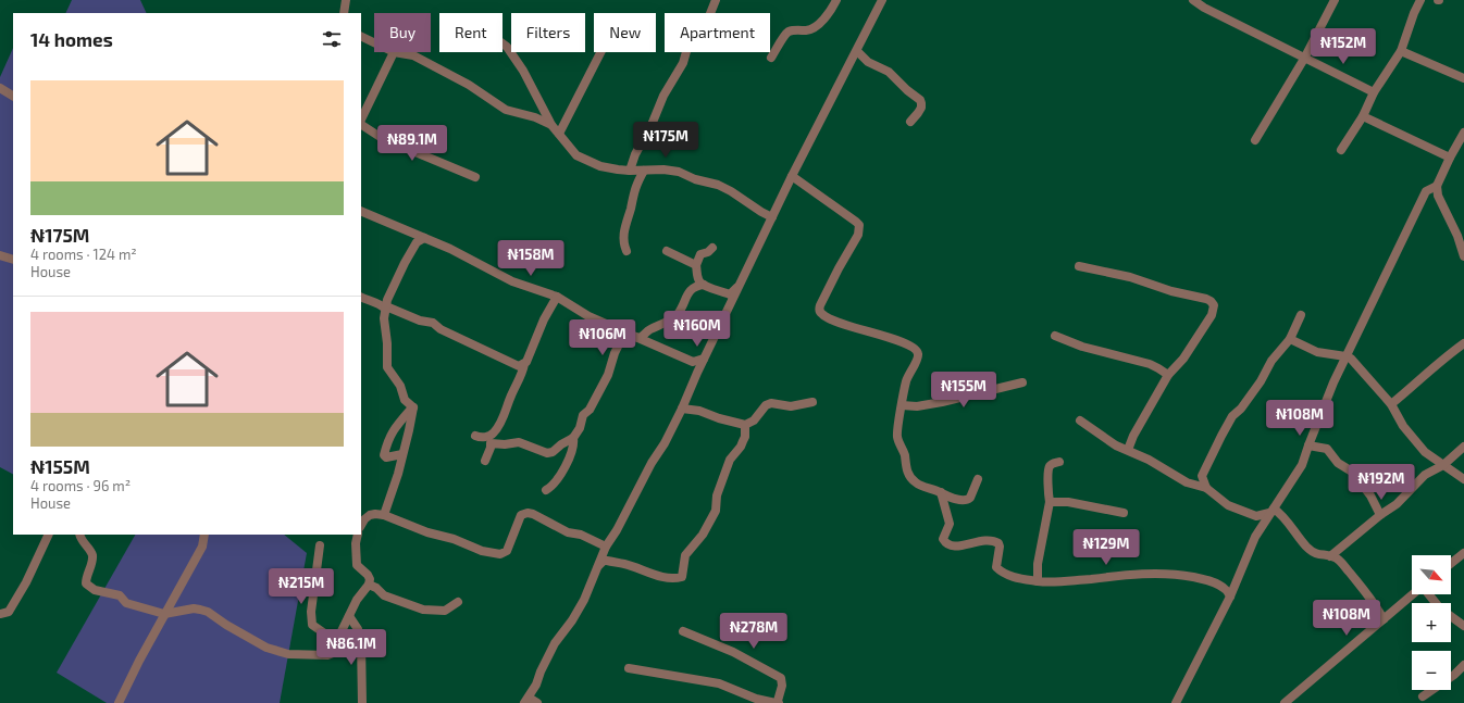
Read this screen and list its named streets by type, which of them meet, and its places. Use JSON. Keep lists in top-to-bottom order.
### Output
{
  "north": "bottom right",
  "page": {
    "chip": [
      "Buy",
      "Rent",
      "Filters",
      "New",
      "Apartment"
    ],
    "heading": "14 homes",
    "price": [
      "₦152M",
      "₦175M",
      "₦89.1M",
      "₦158M",
      "₦160M",
      "₦106M",
      "₦155M",
      "₦108M",
      "₦192M",
      "₦129M",
      "₦215M",
      "₦108M",
      "₦278M",
      "₦86.1M"
    ],
    "list": [
      {
        "name": "₦175M",
        "note": "4 rooms · 124 m² · House"
      },
      {
        "name": "₦155M",
        "note": "4 rooms · 96 m² · House"
      }
    ],
    "map_buttons": ["+", "−"]
  }
}
